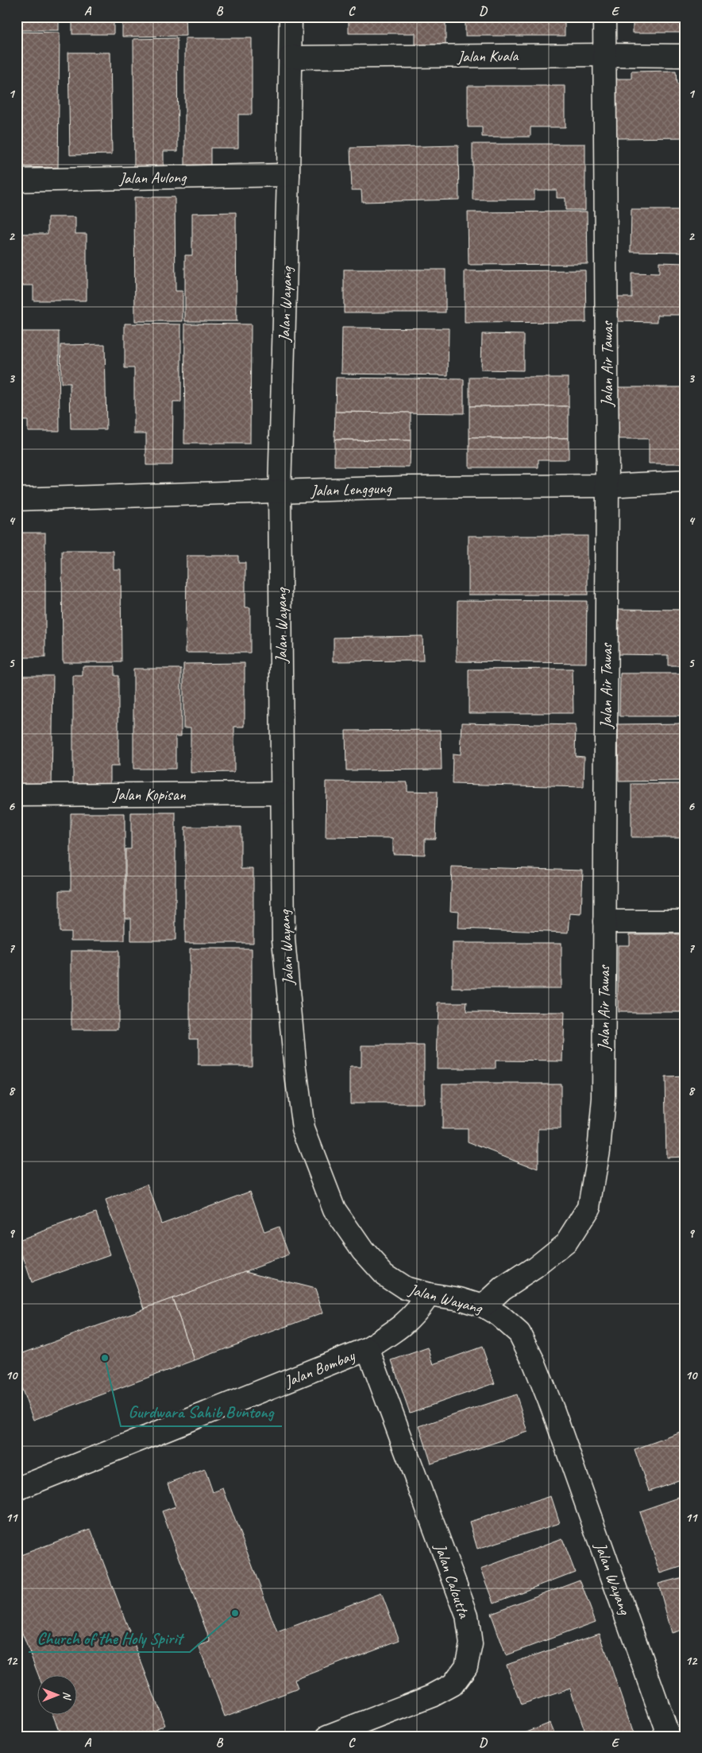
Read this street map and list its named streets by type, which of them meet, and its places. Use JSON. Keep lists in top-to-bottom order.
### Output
{
  "streets": {
    "street": [
      "Jalan Kuala",
      "Jalan Aulong",
      "Jalan Wayang",
      "Jalan Air Tawas",
      "Jalan Lenggung",
      "Jalan Kopisan",
      "Jalan Bombay",
      "Jalan Calcutta"
    ]
  },
  "crossings": [
    ["Jalan Kuala", "Jalan Wayang"],
    ["Jalan Kuala", "Jalan Air Tawas"],
    ["Jalan Aulong", "Jalan Wayang"],
    ["Jalan Wayang", "Jalan Air Tawas"],
    ["Jalan Wayang", "Jalan Lenggung"],
    ["Jalan Wayang", "Jalan Kopisan"],
    ["Jalan Wayang", "Jalan Bombay"],
    ["Jalan Air Tawas", "Jalan Lenggung"],
    ["Jalan Bombay", "Jalan Calcutta"]
  ],
  "places": ["Gurdwara Sahib Buntong", "Church of the Holy Spirit"],
  "north": "right",
  "grid": {
    "columns": [
      "A",
      "B",
      "C",
      "D",
      "E"
    ],
    "rows": [
      "1",
      "2",
      "3",
      "4",
      "5",
      "6",
      "7",
      "8",
      "9",
      "10",
      "11",
      "12"
    ]
  }
}
